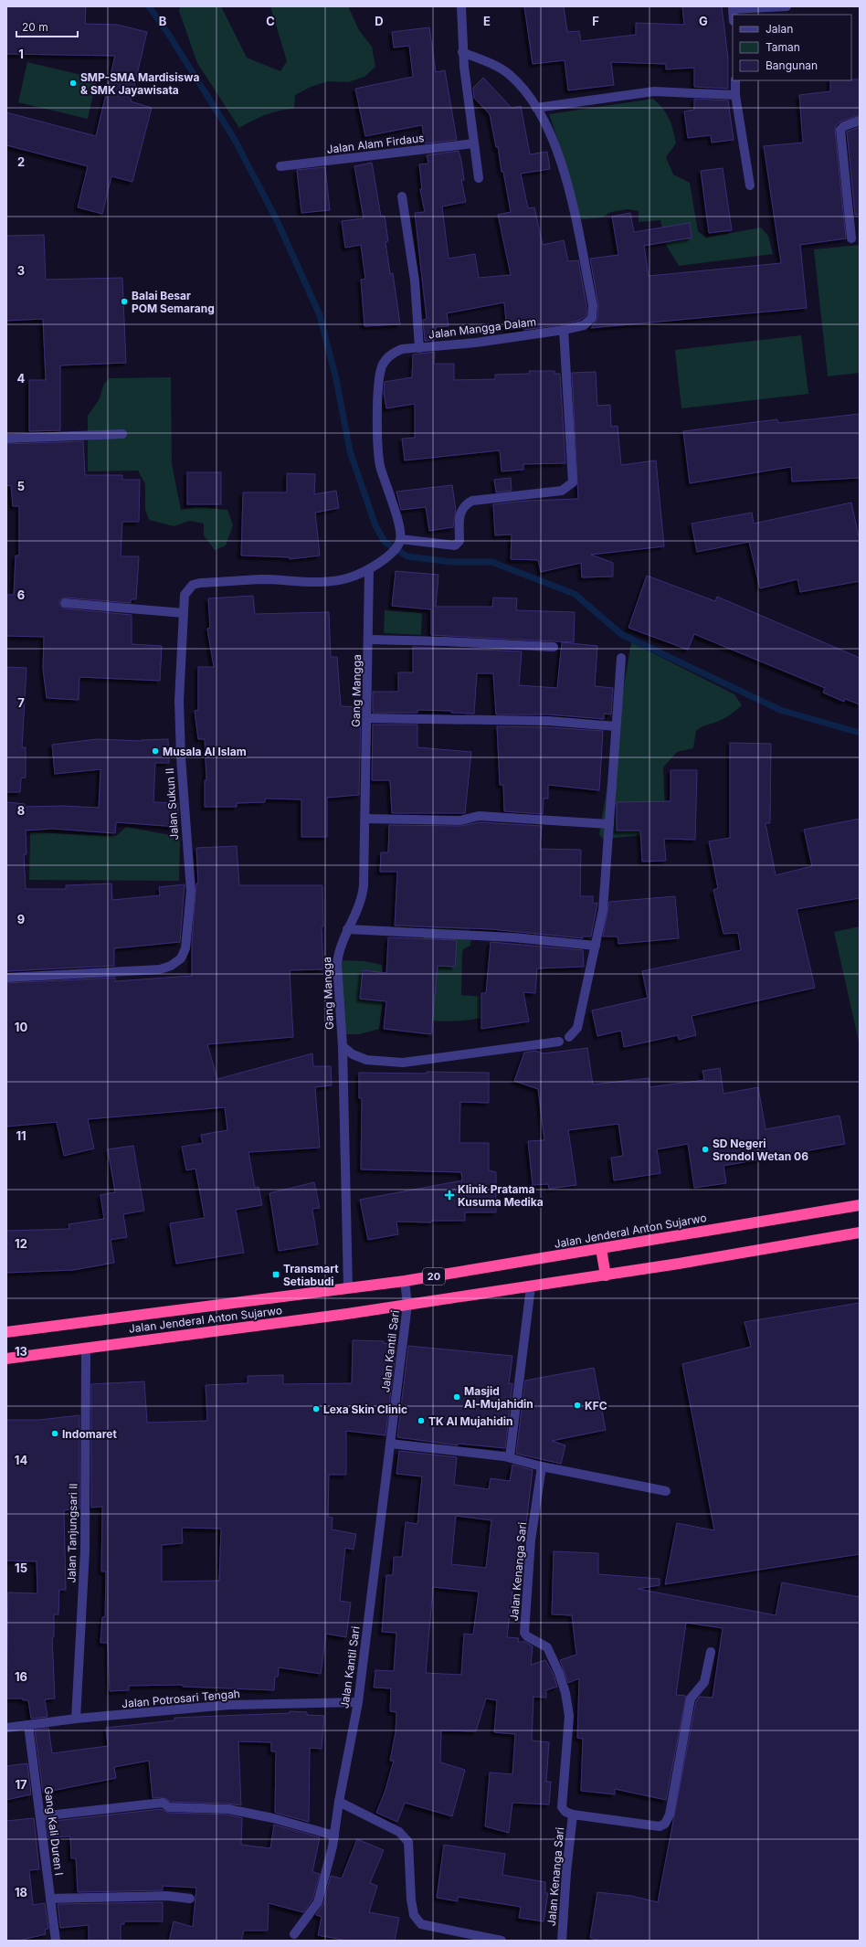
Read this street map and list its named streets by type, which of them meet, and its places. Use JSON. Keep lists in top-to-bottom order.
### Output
{
  "streets": {
    "highway": ["Jalan Jenderal Anton Sujarwo", "20"],
    "street": [
      "Jalan Alam Firdaus",
      "Jalan Mangga Dalam",
      "Gang Mangga",
      "Jalan Sukun II",
      "Jalan Kantil Sari",
      "Jalan Tanjungsari II",
      "Jalan Kenanga Sari",
      "Jalan Potrosari Tengah",
      "Gang Kali Duren I"
    ]
  },
  "crossings": [
    ["Gang Mangga", "Jalan Sukun II"],
    ["Gang Mangga", "Jalan Jenderal Anton Sujarwo"],
    ["Jalan Jenderal Anton Sujarwo", "Jalan Kantil Sari"],
    ["Jalan Jenderal Anton Sujarwo", "Jalan Tanjungsari II"],
    ["Jalan Kantil Sari", "Jalan Potrosari Tengah"],
    ["Jalan Tanjungsari II", "Jalan Potrosari Tengah"],
    ["Jalan Potrosari Tengah", "Gang Kali Duren I"]
  ],
  "places": {
    "other": [
      "SMP-SMA Mardisiswa & SMK Jayawisata",
      "Balai Besar POM Semarang",
      "Musala Al Islam",
      "SD Negeri Srondol Wetan 06",
      "Masjid Al-Mujahidin",
      "KFC",
      "Lexa Skin Clinic",
      "TK Al Mujahidin",
      "Indomaret"
    ],
    "health": ["Klinik Pratama Kusuma Medika"],
    "transit": ["Transmart Setiabudi"]
  },
  "legend": ["Jalan", "Taman", "Bangunan"],
  "scale_bar": "20 m",
  "grid": {
    "columns": [
      "B",
      "C",
      "D",
      "E",
      "F",
      "G"
    ],
    "rows": [
      "1",
      "2",
      "3",
      "4",
      "5",
      "6",
      "7",
      "8",
      "9",
      "10",
      "11",
      "12",
      "13",
      "14",
      "15",
      "16",
      "17",
      "18"
    ]
  }
}
